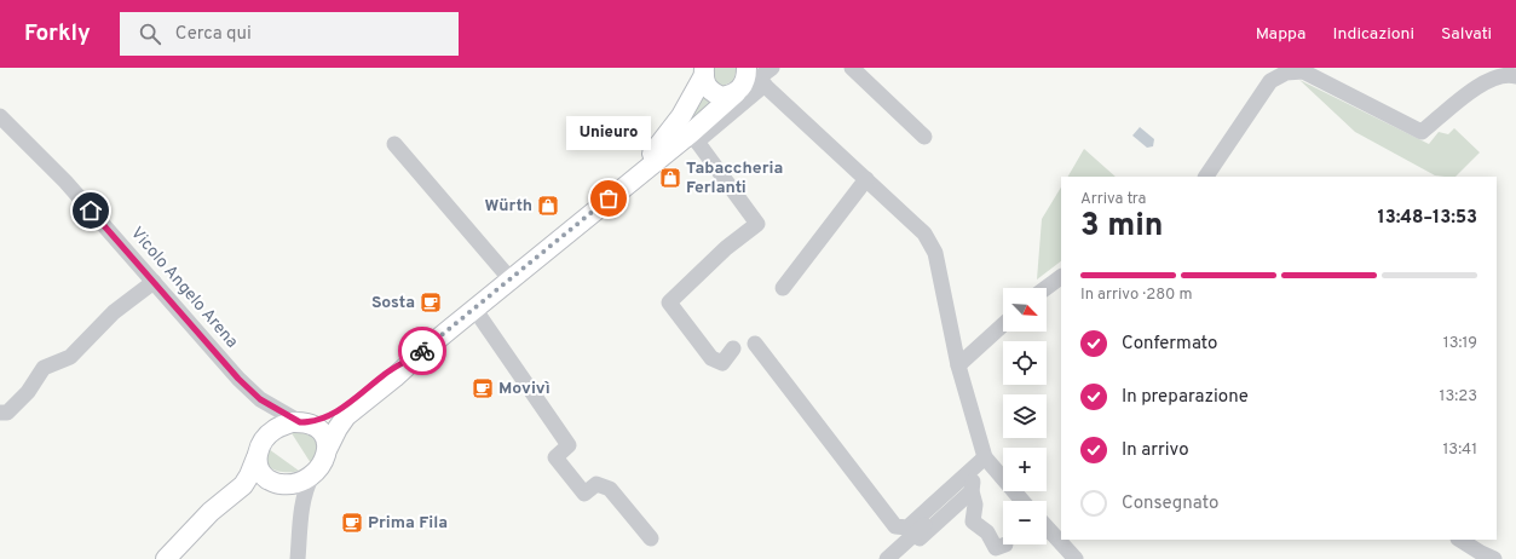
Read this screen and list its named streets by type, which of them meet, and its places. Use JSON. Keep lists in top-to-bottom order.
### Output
{
  "streets": {
    "street": ["Vicolo Angelo Arena"]
  },
  "places": {
    "shop": ["Tabaccheria Ferlanti", "Würth"],
    "other": ["Unieuro"],
    "cafe": ["Sosta", "Movivì", "Prima Fila"]
  },
  "north": "bottom right",
  "page": {
    "header": "Forkly",
    "search": "Cerca qui",
    "nav": ["Mappa", "Indicazioni", "Salvati"],
    "bubble": "Unieuro",
    "heading": ["3 min", "Arriva tra", "13:48–13:53"],
    "bar": "In arrivo · 280 m",
    "map_buttons": ["+", "−"],
    "list": [
      ["Confermato", "13:19"],
      ["In preparazione", "13:23"],
      ["In arrivo", "13:41"],
      "Consegnato"
    ]
  }
}
